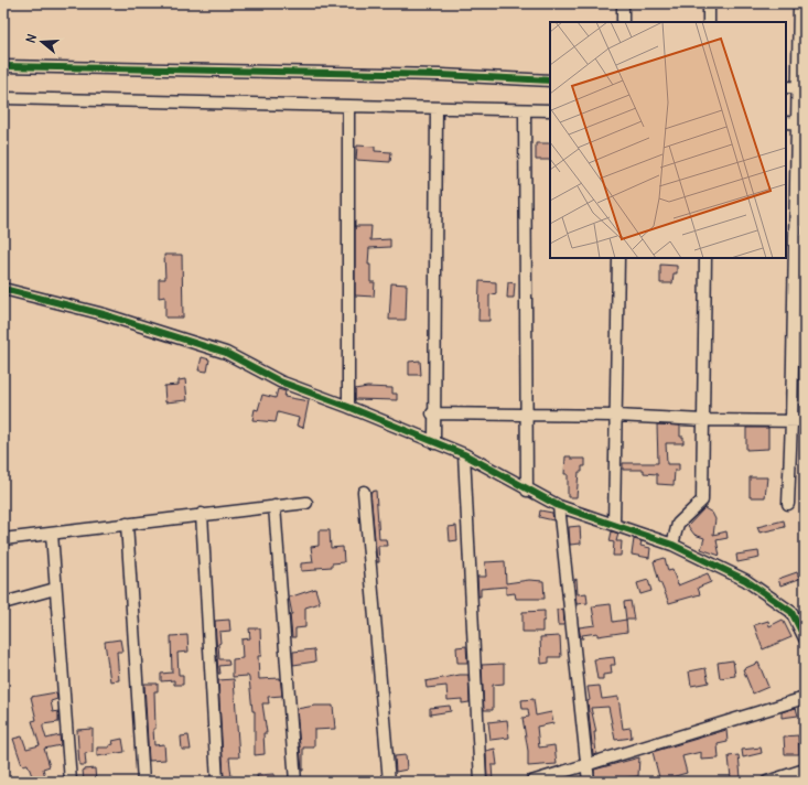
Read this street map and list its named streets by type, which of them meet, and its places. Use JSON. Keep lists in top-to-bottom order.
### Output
{
  "north": "left"
}
